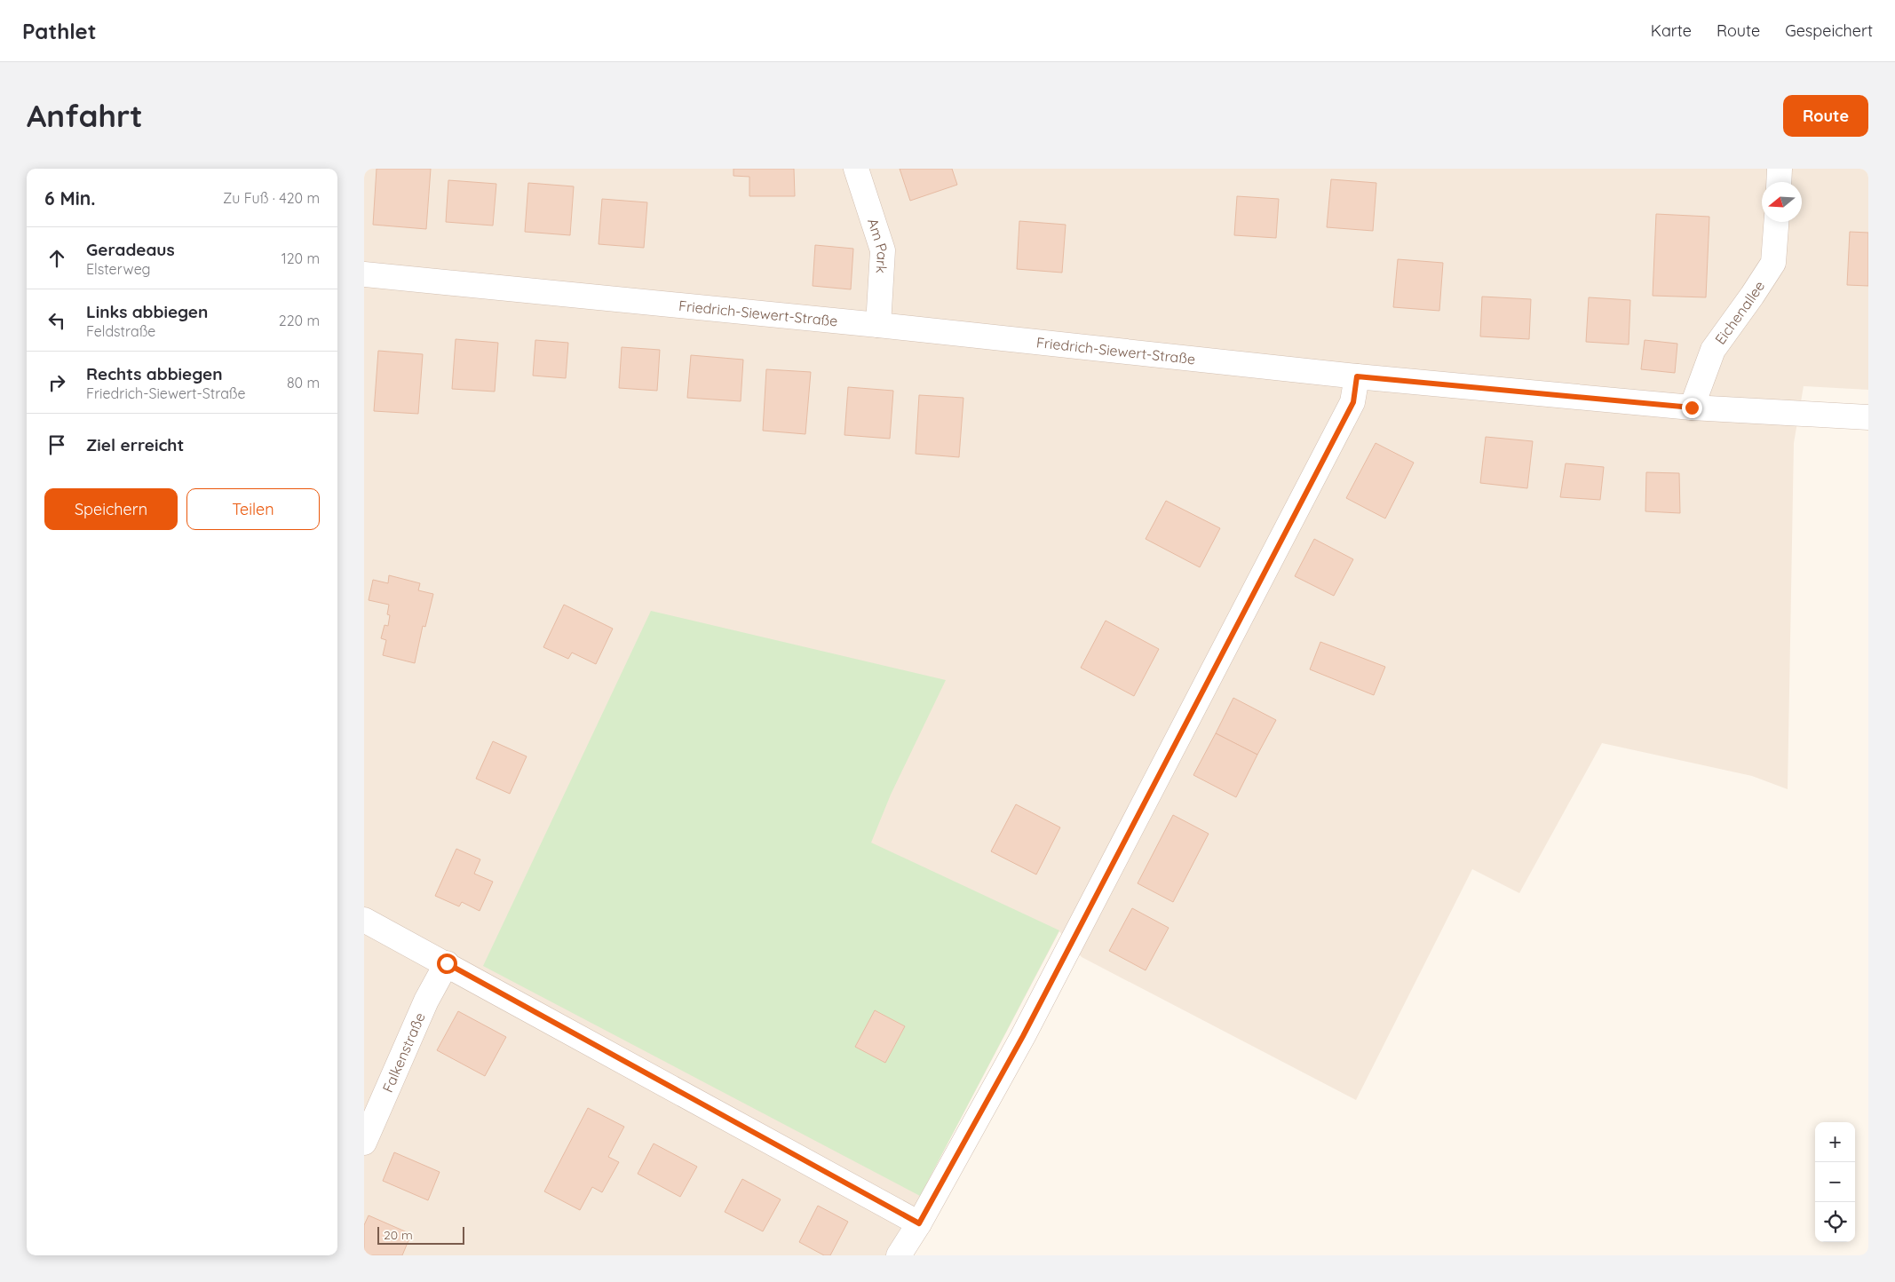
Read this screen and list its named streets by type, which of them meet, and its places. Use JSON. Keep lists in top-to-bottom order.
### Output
{
  "streets": {
    "street": [
      "Am Park",
      "Eichenallee",
      "Friedrich-Siewert-Straße",
      "Falkenstraße"
    ]
  },
  "crossings": [
    ["Am Park", "Friedrich-Siewert-Straße"],
    ["Eichenallee", "Friedrich-Siewert-Straße"]
  ],
  "scale_bar": "20 m",
  "north": "left",
  "page": {
    "header": "Pathlet",
    "nav": ["Karte", "Route", "Gespeichert"],
    "buttons": [
      "Route",
      ["Speichern", "Teilen"]
    ],
    "title": "Anfahrt",
    "heading": ["6 Min.", "Zu Fuß · 420 m"],
    "list": [
      ["Geradeaus", "Elsterweg", "120 m"],
      ["Links abbiegen", "Feldstraße", "220 m"],
      ["Rechts abbiegen", "Friedrich-Siewert-Straße", "80 m"],
      "Ziel erreicht"
    ],
    "map_buttons": ["+", "−"],
    "scale": "20 m"
  }
}
